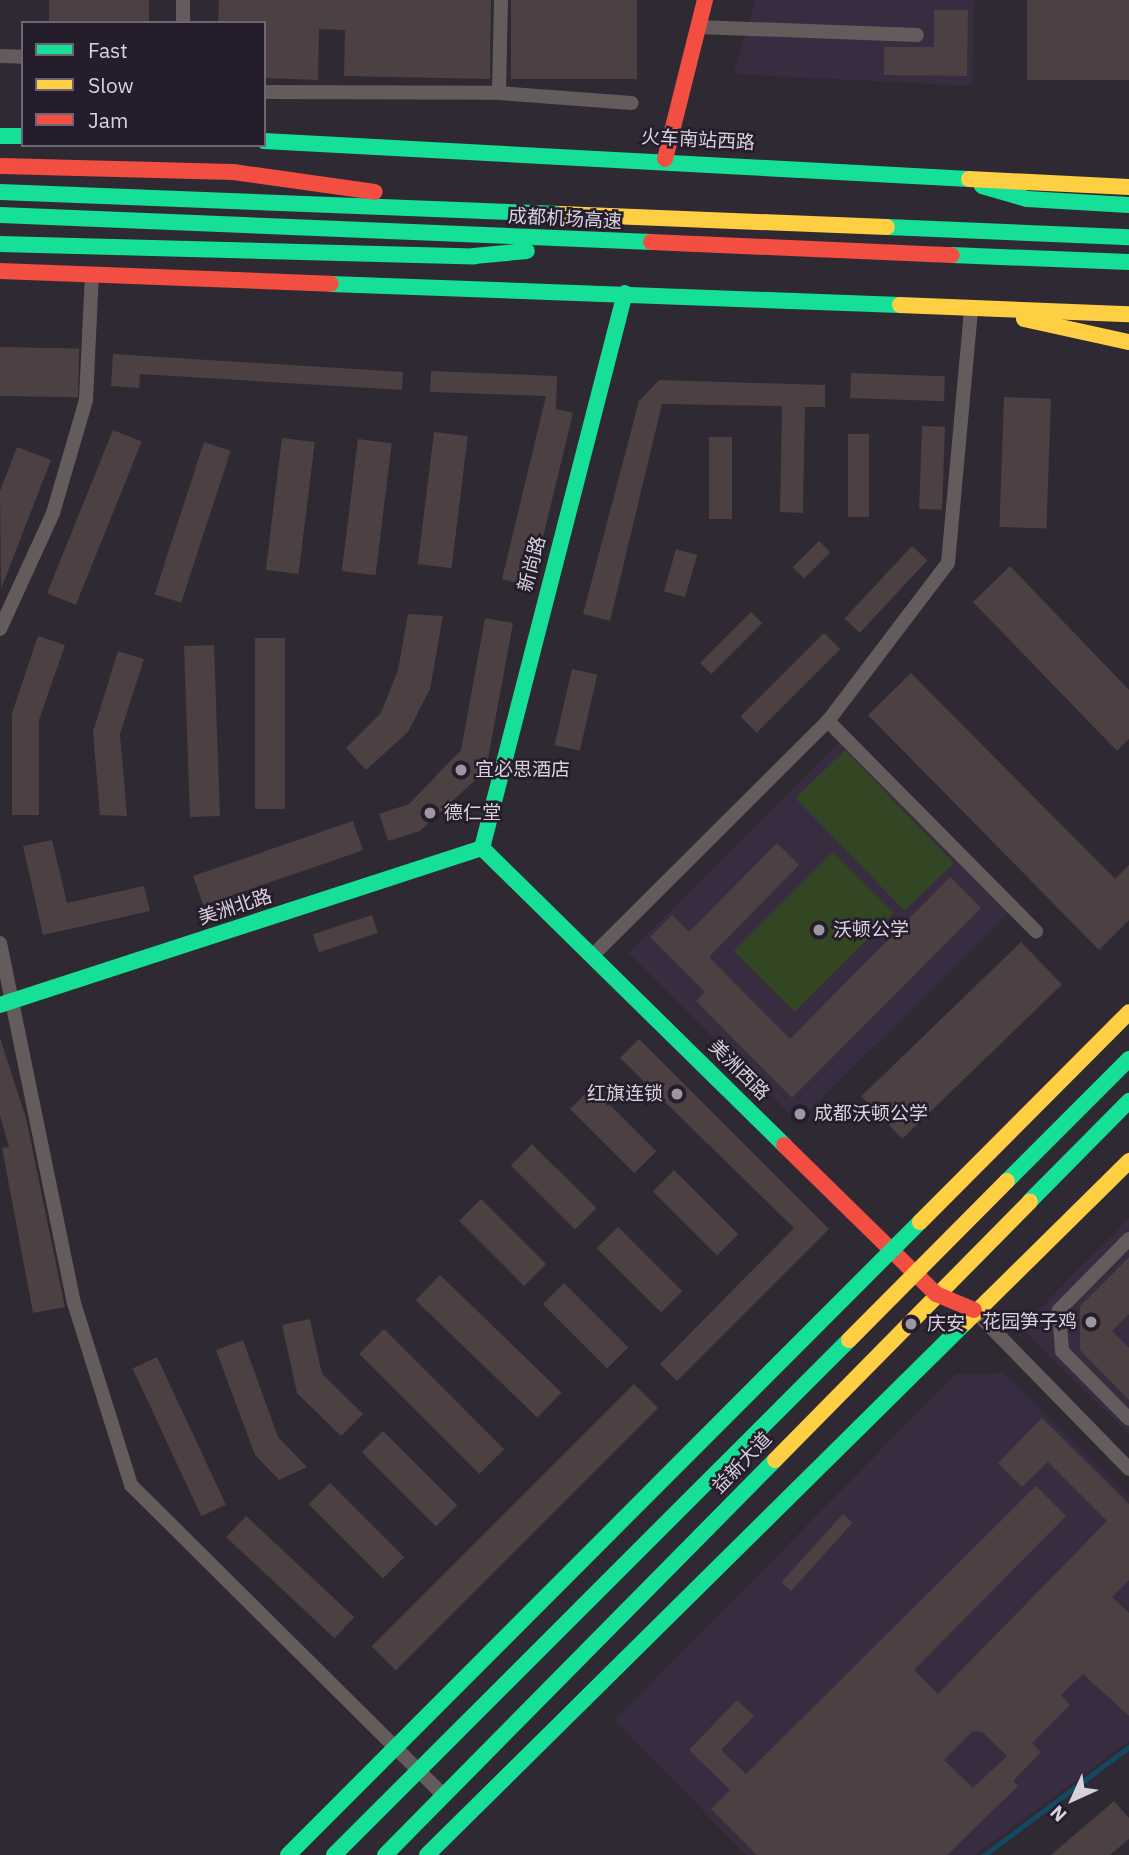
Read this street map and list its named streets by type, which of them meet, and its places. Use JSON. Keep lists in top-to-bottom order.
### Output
{
  "streets": {
    "main road": [
      "火车南站西路",
      "成都机场高速",
      "新尚路",
      "美洲北路",
      "美洲西路",
      "益新大道"
    ]
  },
  "crossings": [
    ["新尚路", "美洲北路"],
    ["新尚路", "美洲西路"],
    ["美洲北路", "美洲西路"],
    ["美洲西路", "益新大道"]
  ],
  "places": [
    "宜必思酒店",
    "德仁堂",
    "沃顿公学",
    "红旗连锁",
    "成都沃顿公学",
    "花园笋子鸡",
    "庆安"
  ],
  "legend": ["Fast", "Slow", "Jam"],
  "north": "bottom left"
}
